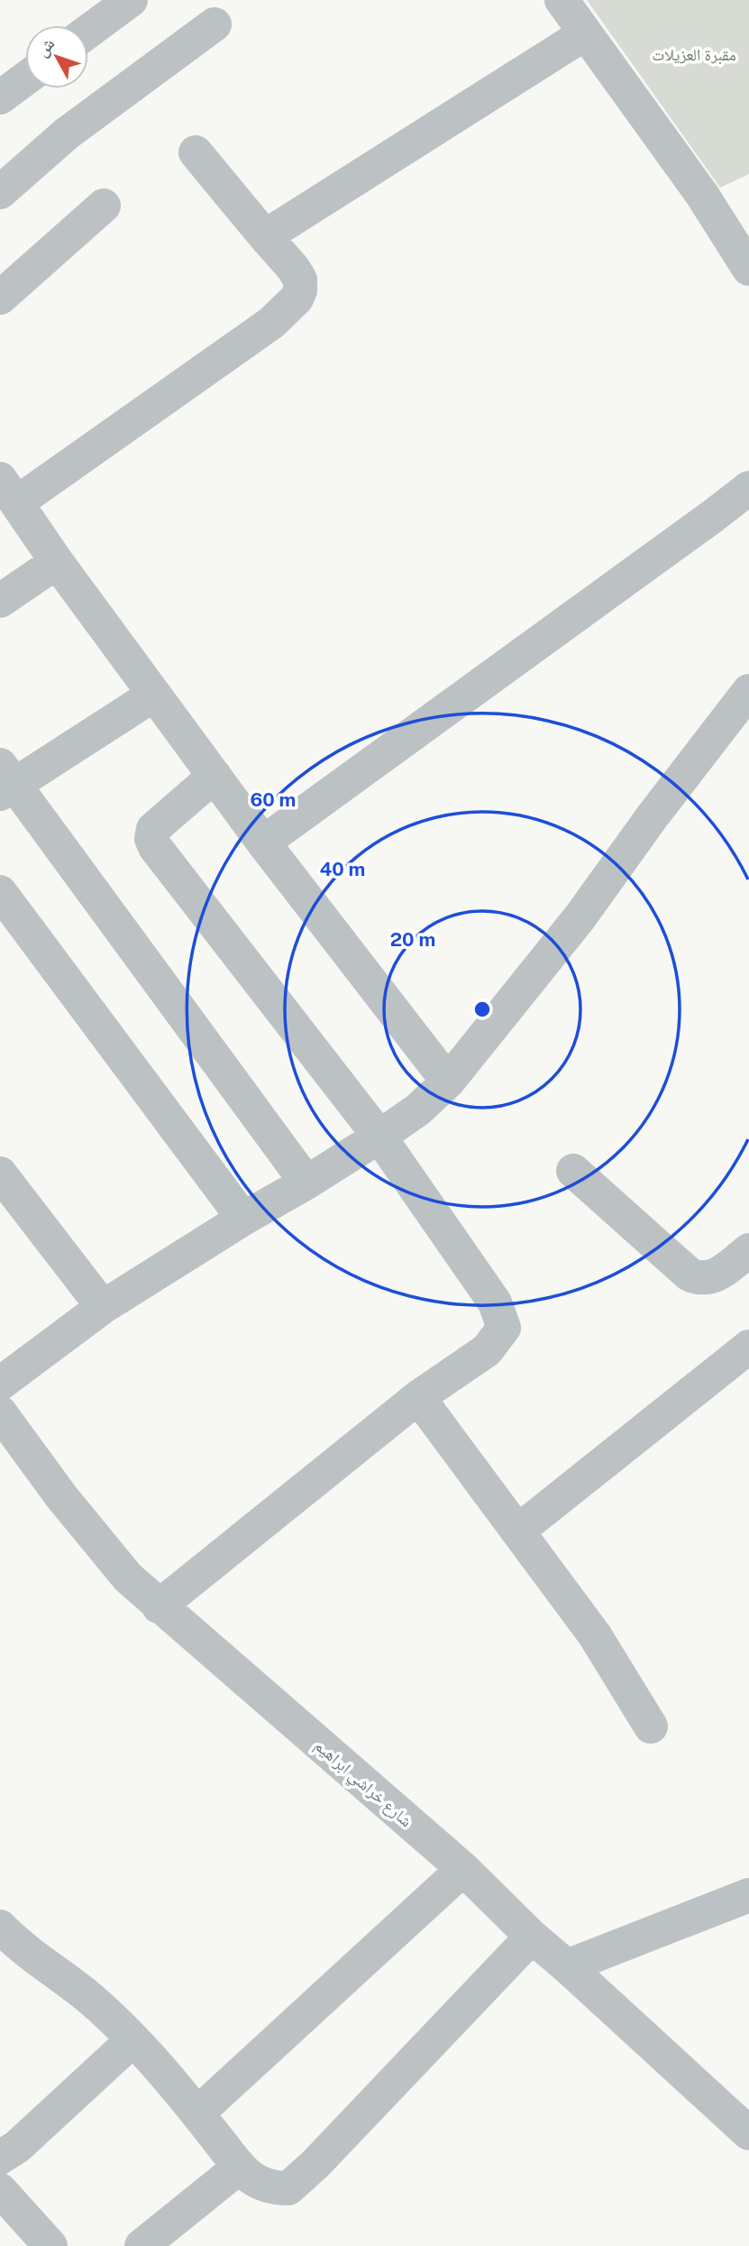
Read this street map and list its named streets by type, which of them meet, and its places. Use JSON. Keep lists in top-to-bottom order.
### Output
{
  "streets": {
    "street": ["شارع خراشي ابراهيم"]
  },
  "parks": ["مقبرة العزيلات"],
  "north": "top left",
  "rings": ["60 m", "40 m", "20 m"]
}
